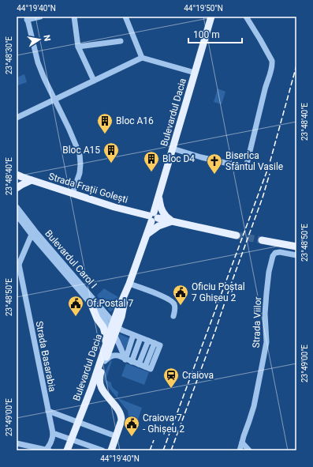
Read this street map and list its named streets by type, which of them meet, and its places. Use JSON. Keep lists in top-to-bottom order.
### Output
{
  "streets": {
    "main road": ["Bulevardul Dacia", "Strada Frații Golești"],
    "street": ["Bulevardul Carol I", "Strada Viilor", "Strada Basarabia"]
  },
  "crossings": [
    ["Bulevardul Dacia", "Strada Frații Golești"],
    ["Bulevardul Dacia", "Bulevardul Carol I"]
  ],
  "places": {
    "building": ["Bloc A16", "Bloc A15", "Bloc D4"],
    "church": ["Biserica Sfântul Vasile"],
    "public building": ["Oficiu Poștal 7 Ghișeu 2", "Of.Postal 7", "Craiova 7 - Ghișeu 2"],
    "station": ["Craiova"]
  },
  "scale_bar": "100 m",
  "north": "right",
  "coordinates": [
    "44°19'40\"N",
    "44°19'50\"N",
    "23°48'30\"E",
    "23°48'40\"E",
    "23°48'50\"E",
    "23°49'00\"E"
  ]
}
